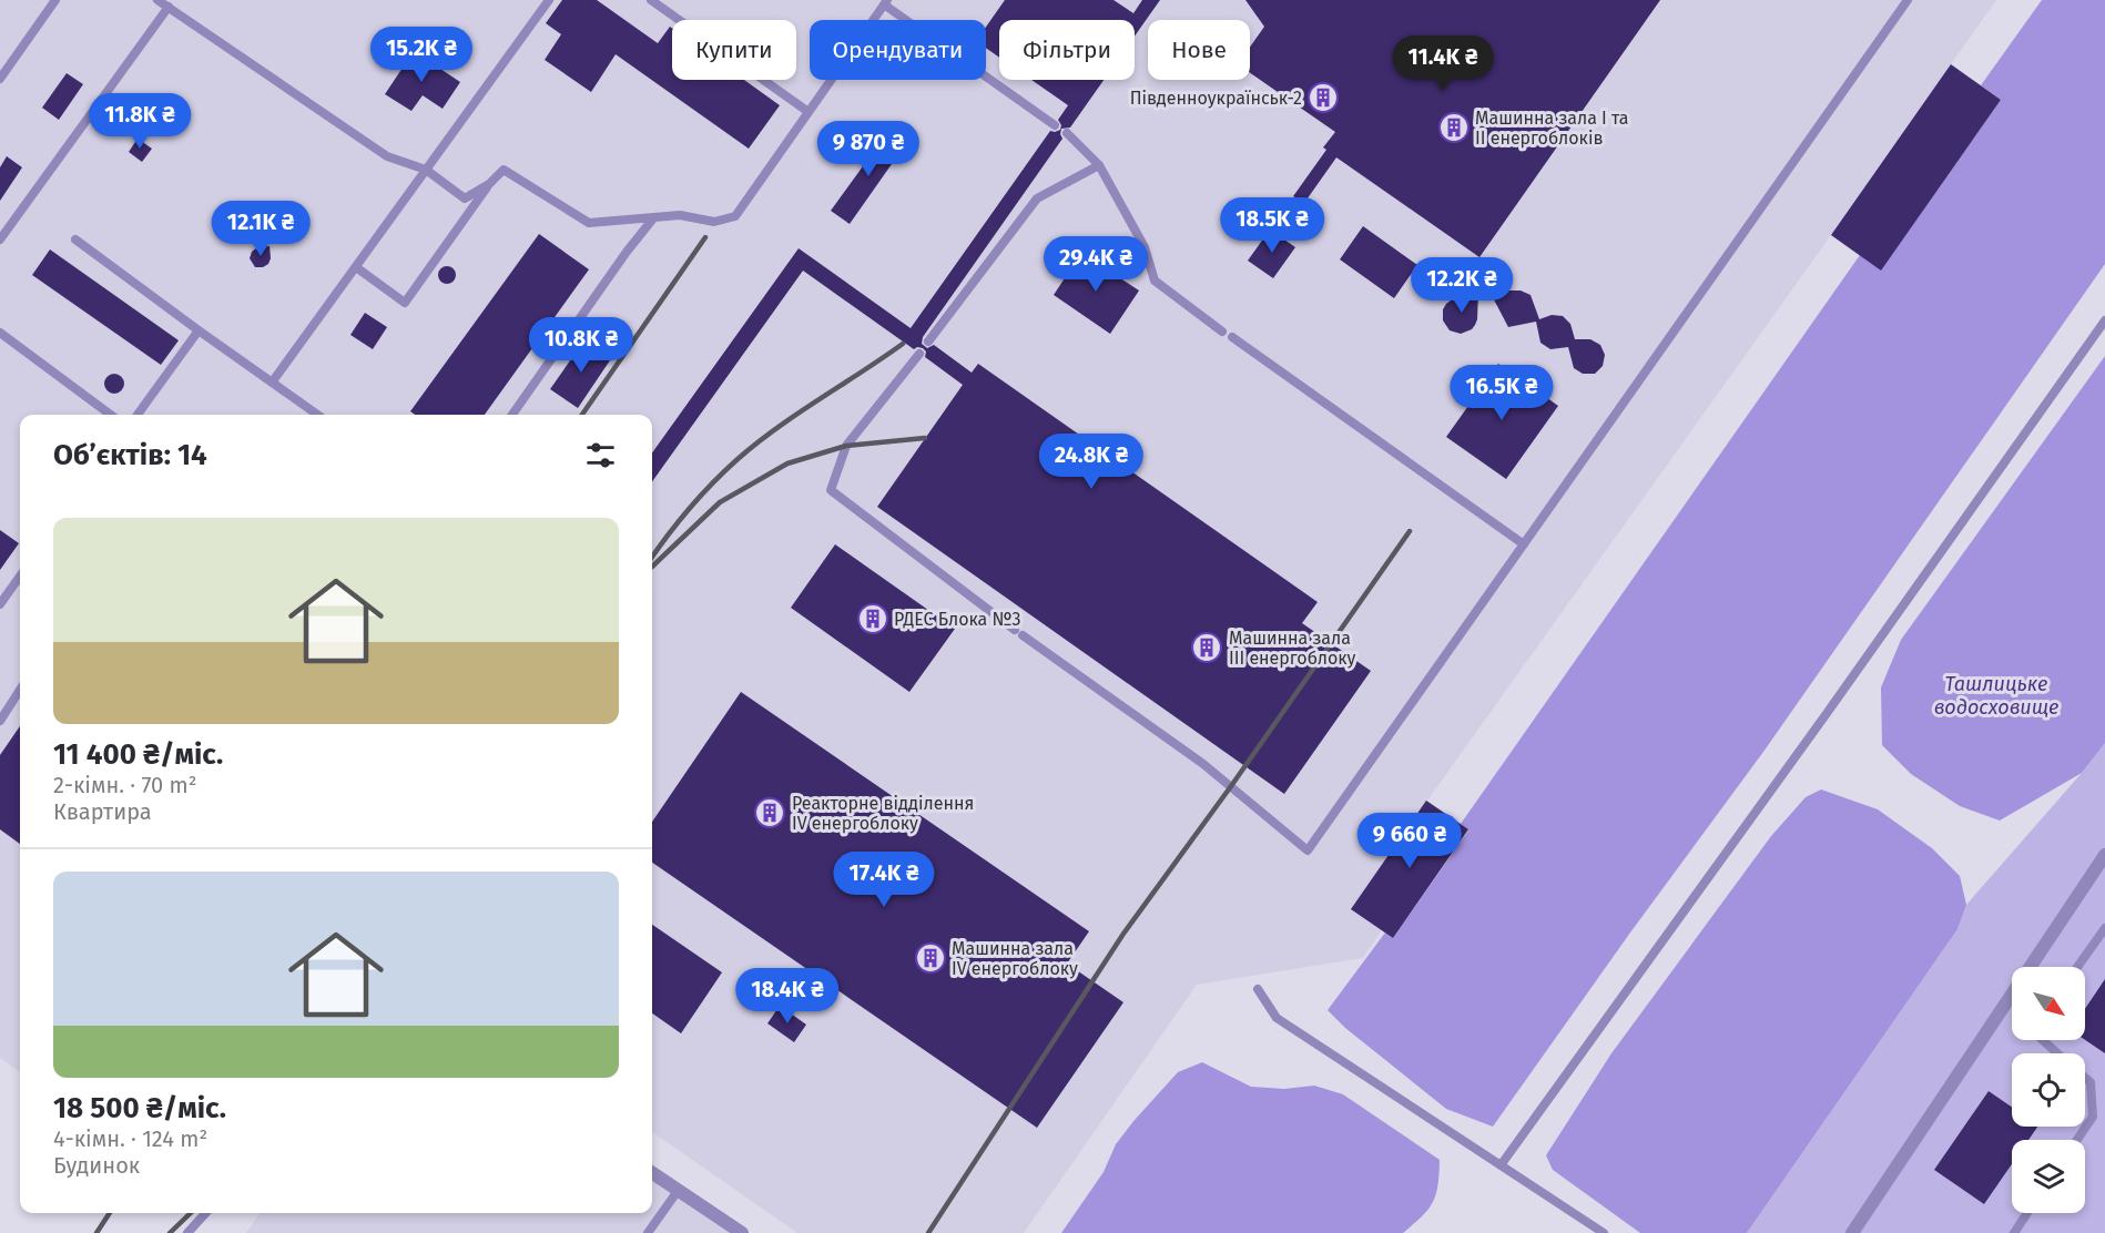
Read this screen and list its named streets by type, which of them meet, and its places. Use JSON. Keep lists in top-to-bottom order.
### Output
{
  "water": ["Ташлицьке водосховище"],
  "places": {
    "building": [
      "Південноукраїнськ-2",
      "Машинна зала I та II енергоблоків",
      "РДЕС Блока №3",
      "Машинна зала III енергоблоку",
      "Реакторне відділення IV енергоблоку",
      "Машинна зала IV енергоблоку"
    ]
  },
  "north": "bottom right",
  "page": {
    "chip": [
      "Купити",
      "Орендувати",
      "Фільтри",
      "Нове"
    ],
    "price": [
      "15.2K ₴",
      "11.4K ₴",
      "11.8K ₴",
      "9 870 ₴",
      "18.5K ₴",
      "12.1K ₴",
      "29.4K ₴",
      "12.2K ₴",
      "10.8K ₴",
      "16.5K ₴",
      "24.8K ₴",
      "9 660 ₴",
      "17.4K ₴",
      "18.4K ₴"
    ],
    "heading": "Об’єктів: 14",
    "list": [
      {
        "name": "11 400 ₴/міс.",
        "note": "2-кімн. · 70 m² · Квартира"
      },
      {
        "name": "18 500 ₴/міс.",
        "note": "4-кімн. · 124 m² · Будинок"
      }
    ]
  }
}
